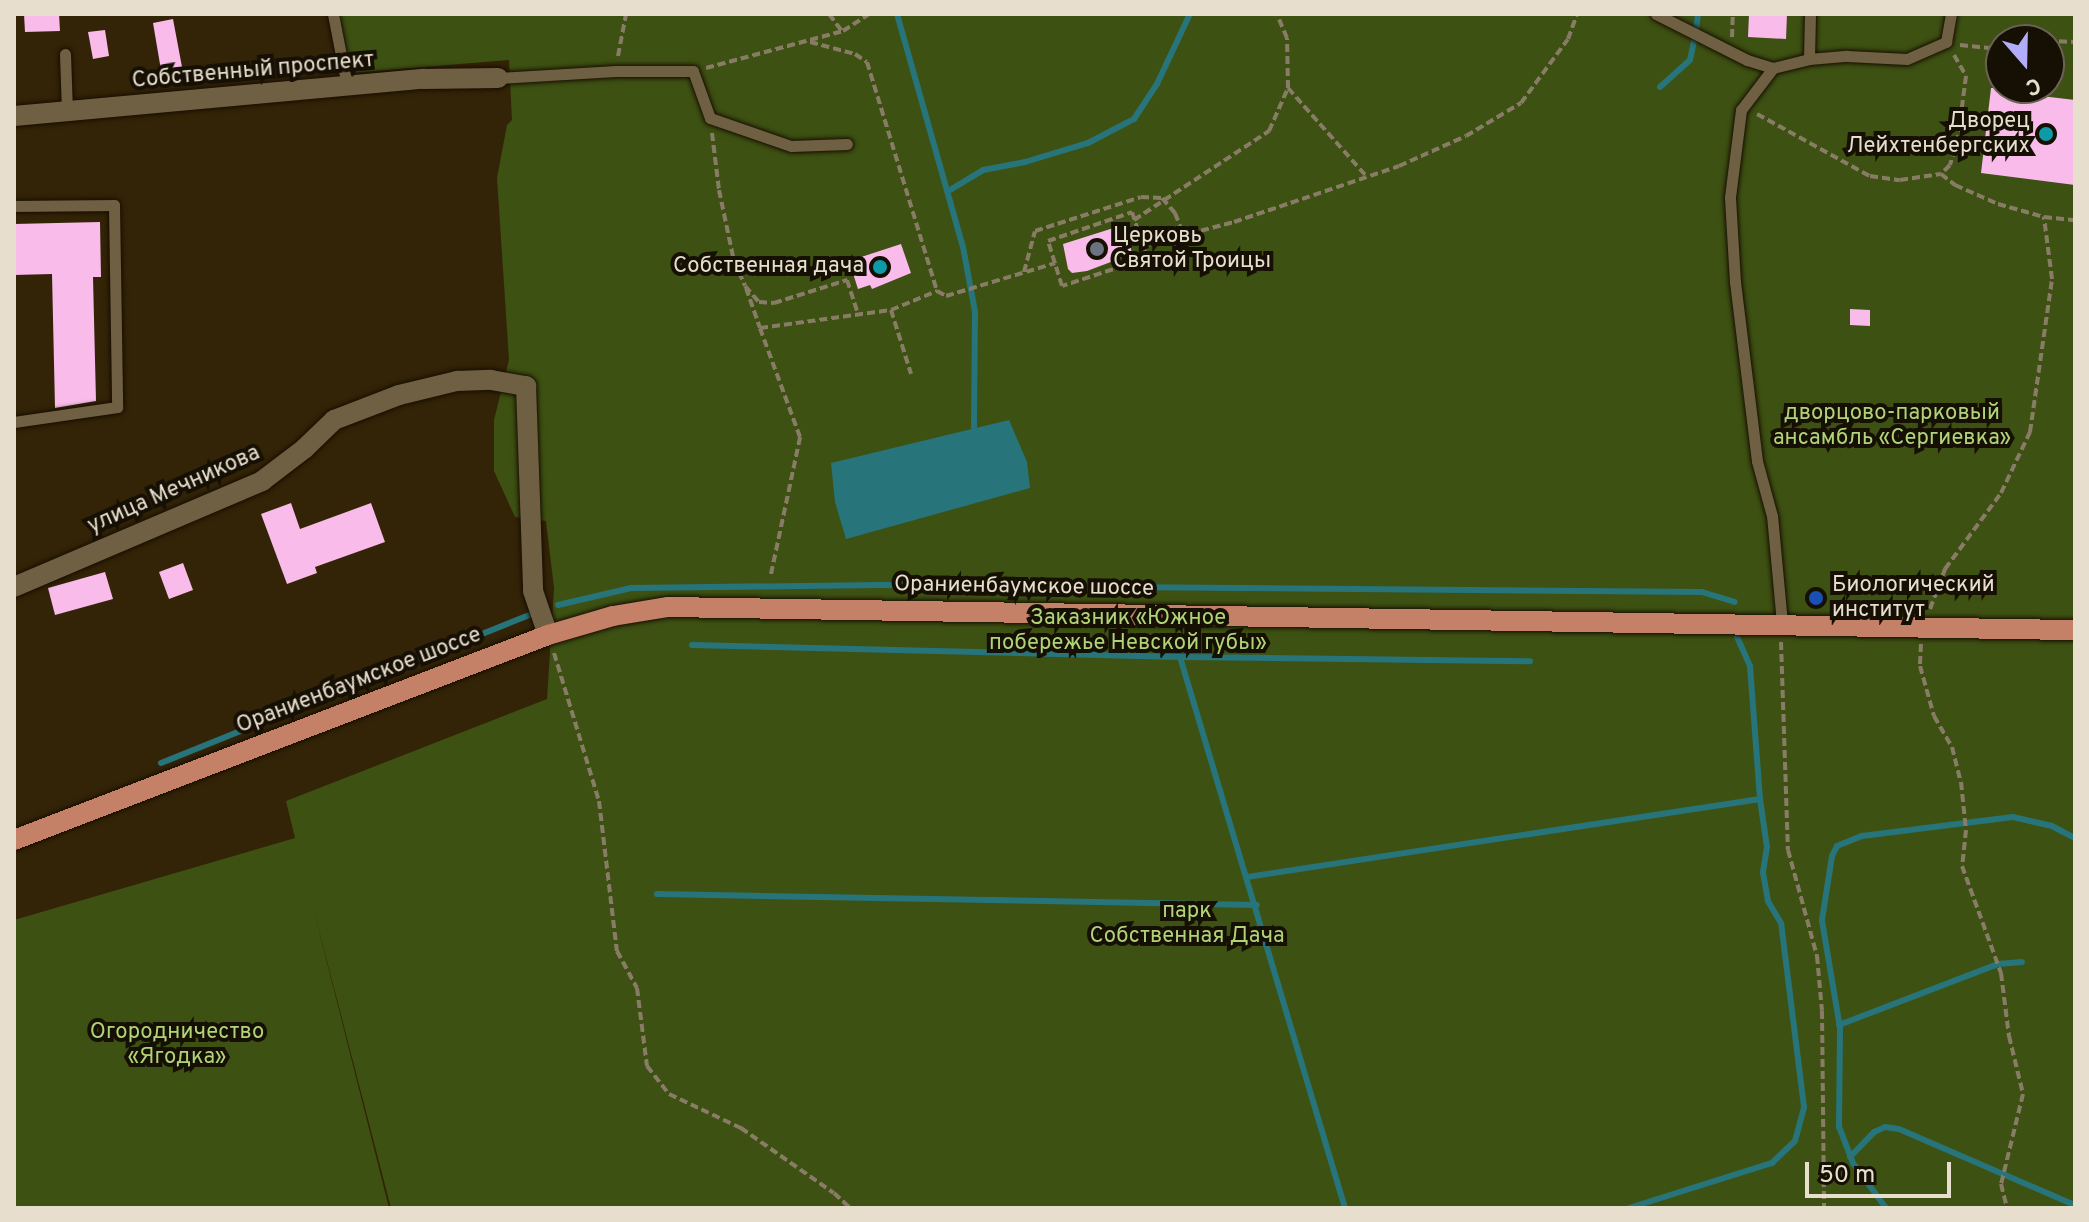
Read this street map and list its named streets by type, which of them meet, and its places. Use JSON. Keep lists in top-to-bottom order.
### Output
{
  "streets": {
    "main road": ["Ораниенбаумское шоссе"],
    "street": ["Собственный проспект", "улица Мечникова"]
  },
  "crossings": [
    ["улица Мечникова", "Ораниенбаумское шоссе"]
  ],
  "parks": [
    "дворцово-парковый ансамбль «Сергиевка»",
    "Заказник «Южное побережье Невской губы»",
    "парк Собственная Дача",
    "Огородничество «Ягодка»"
  ],
  "places": [
    "Дворец Лейхтенбергских",
    "Церковь Святой Троицы",
    "Собственная дача",
    "Биологический институт"
  ],
  "scale_bar": "50 m",
  "north": "bottom"
}
